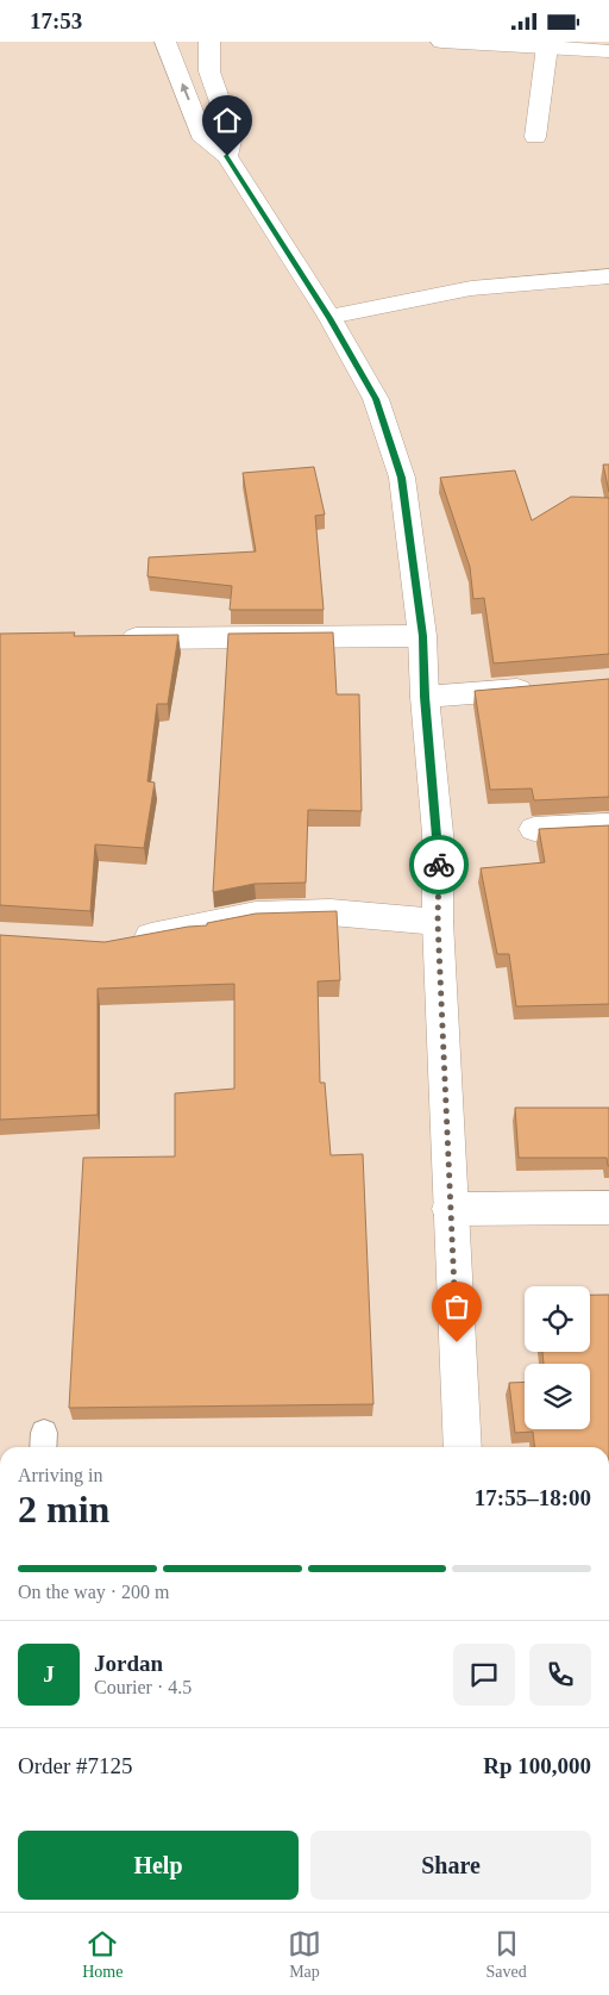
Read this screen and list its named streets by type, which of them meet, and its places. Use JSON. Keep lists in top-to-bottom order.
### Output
{
  "page": {
    "status": "17:53",
    "heading": ["2 min", "Arriving in", "17:55–18:00"],
    "panel": [
      "Jordan",
      "Courier · 4.5",
      "Order #7125",
      "Rp 100,000"
    ],
    "bar": "On the way · 200 m",
    "round": "J",
    "buttons": ["Help", "Share"],
    "tabs": ["Home", "Map", "Saved"]
  }
}
